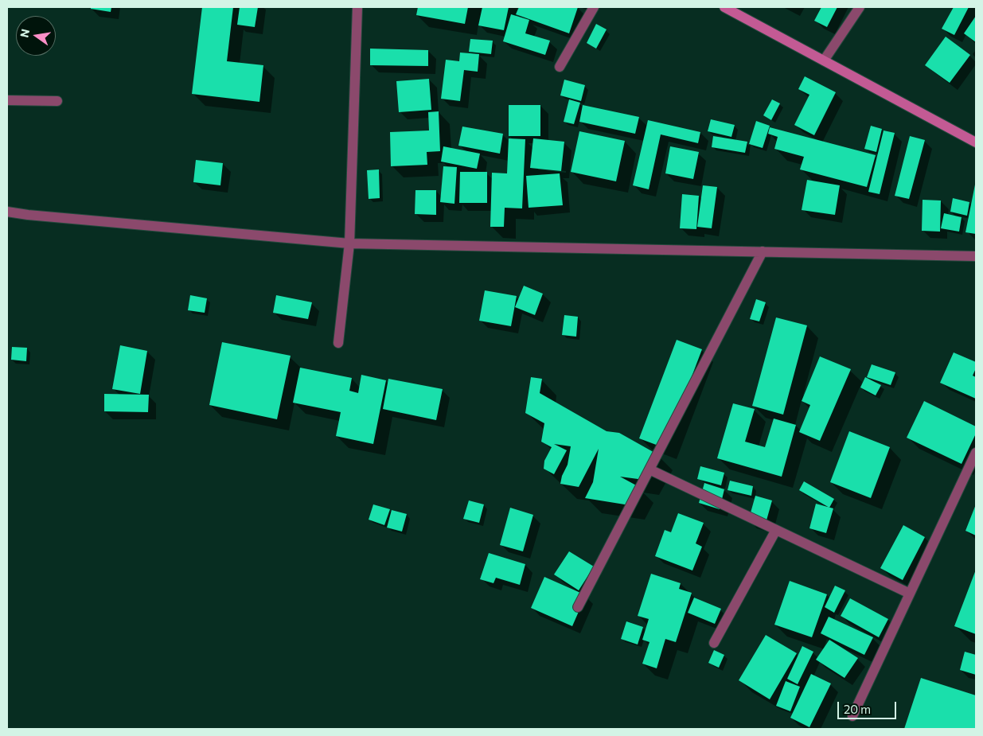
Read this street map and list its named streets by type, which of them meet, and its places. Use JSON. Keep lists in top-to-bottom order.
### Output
{
  "scale_bar": "20 m",
  "north": "left"
}
